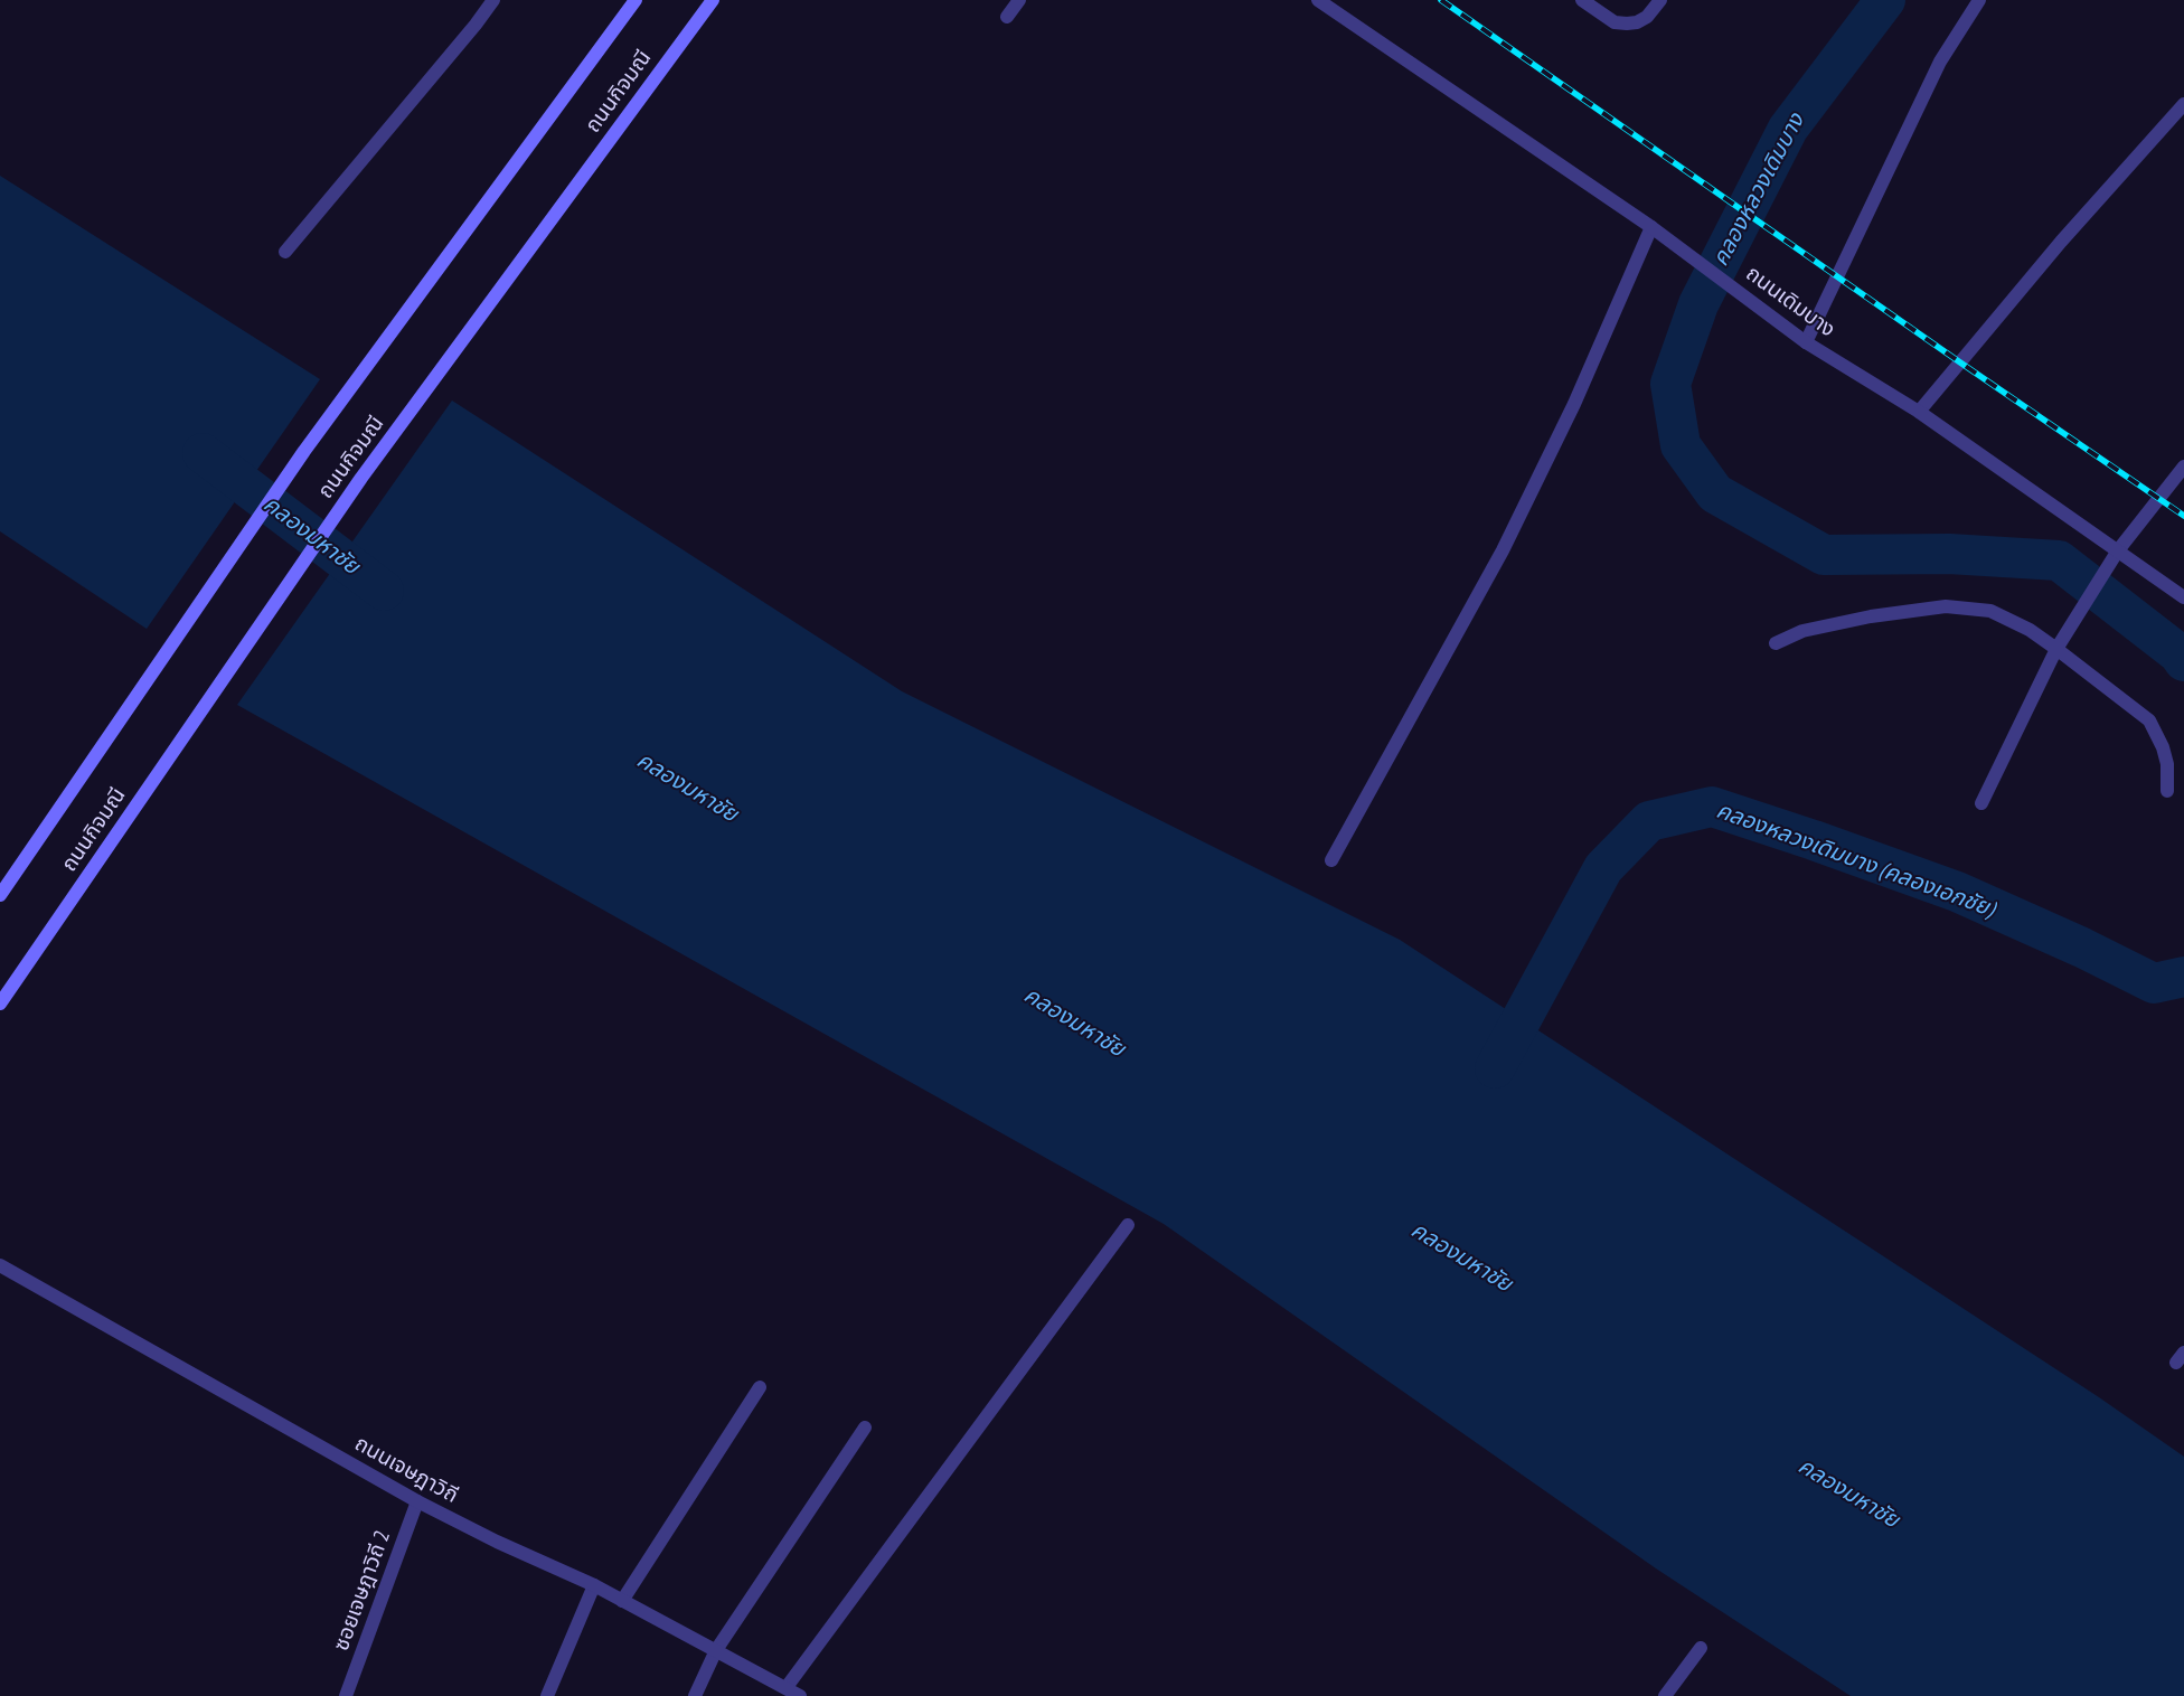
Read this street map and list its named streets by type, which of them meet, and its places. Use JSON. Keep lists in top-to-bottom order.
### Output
{
  "streets": {
    "main road": ["ถนนกิจมณี"],
    "street": ["ถนนเดิมบาง", "ถนนเจษฎาวิถี", "ซอยเจษฎาวิถี 2"]
  },
  "crossings": [
    ["ถนนเจษฎาวิถี", "ซอยเจษฎาวิถี 2"]
  ],
  "water": ["คลองหลวงเดิมบาง", "คลองมหาชัย", "คลองหลวงเดิมบาง (คลองเอกชัย)"]
}
